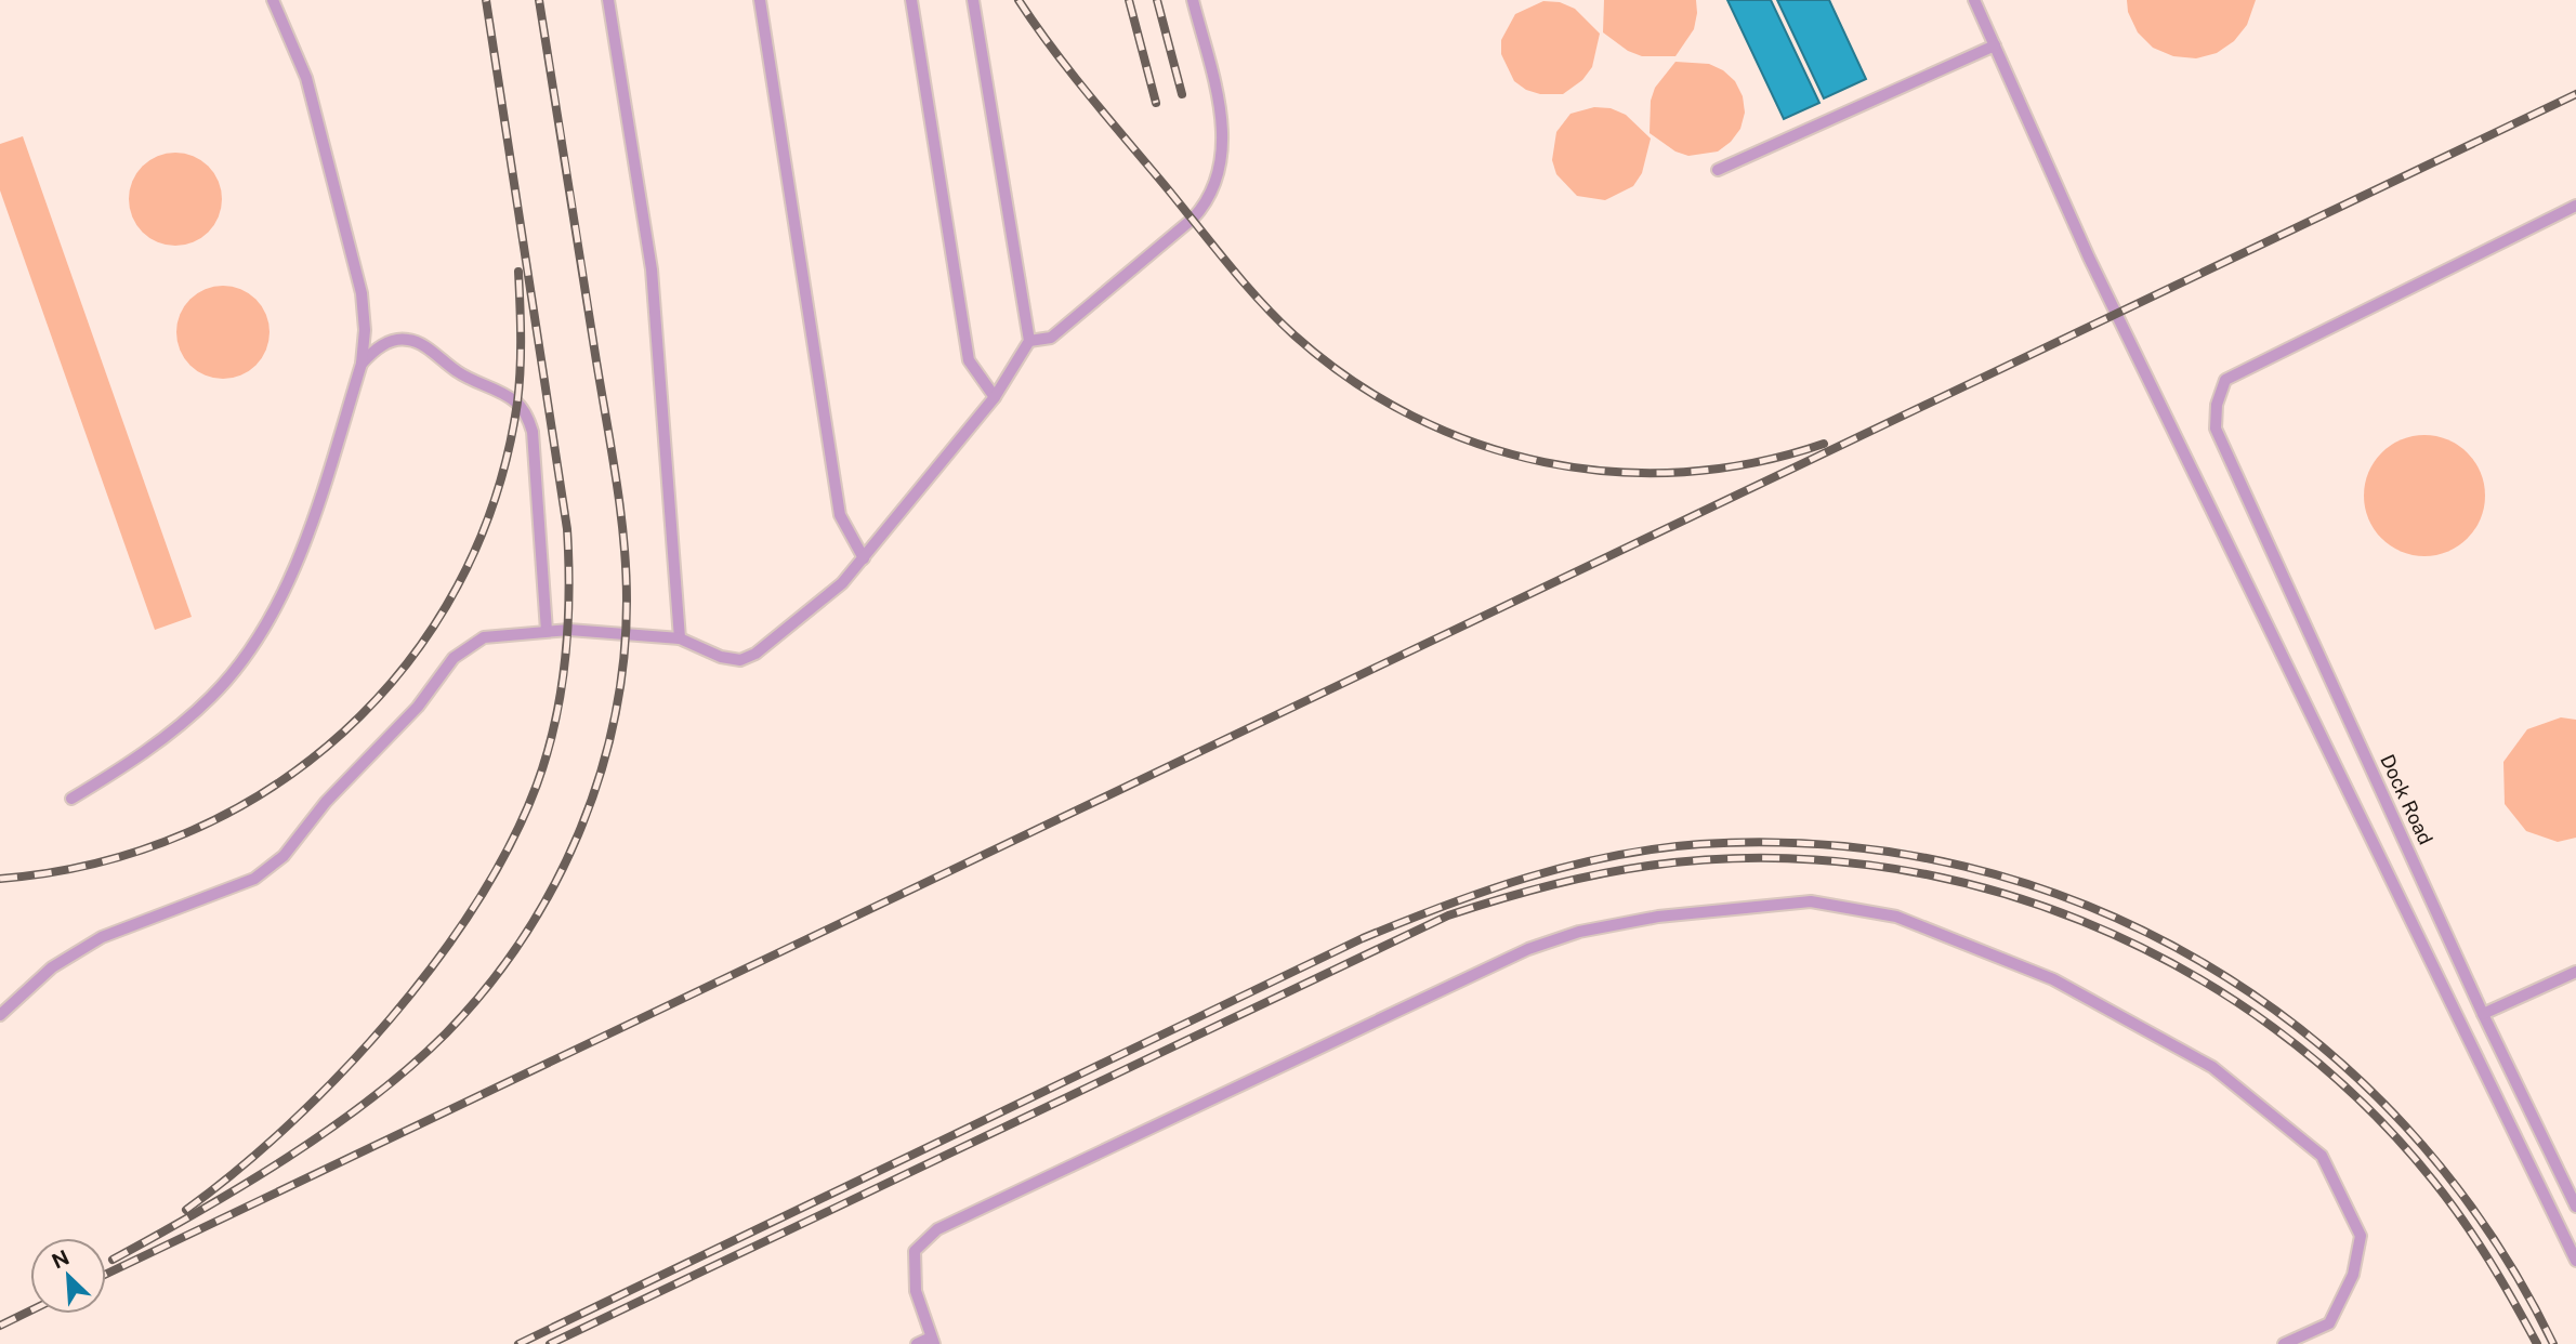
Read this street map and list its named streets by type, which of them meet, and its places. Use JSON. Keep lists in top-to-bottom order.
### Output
{
  "streets": {
    "lane": ["Dock Road"]
  },
  "north": "top left"
}
